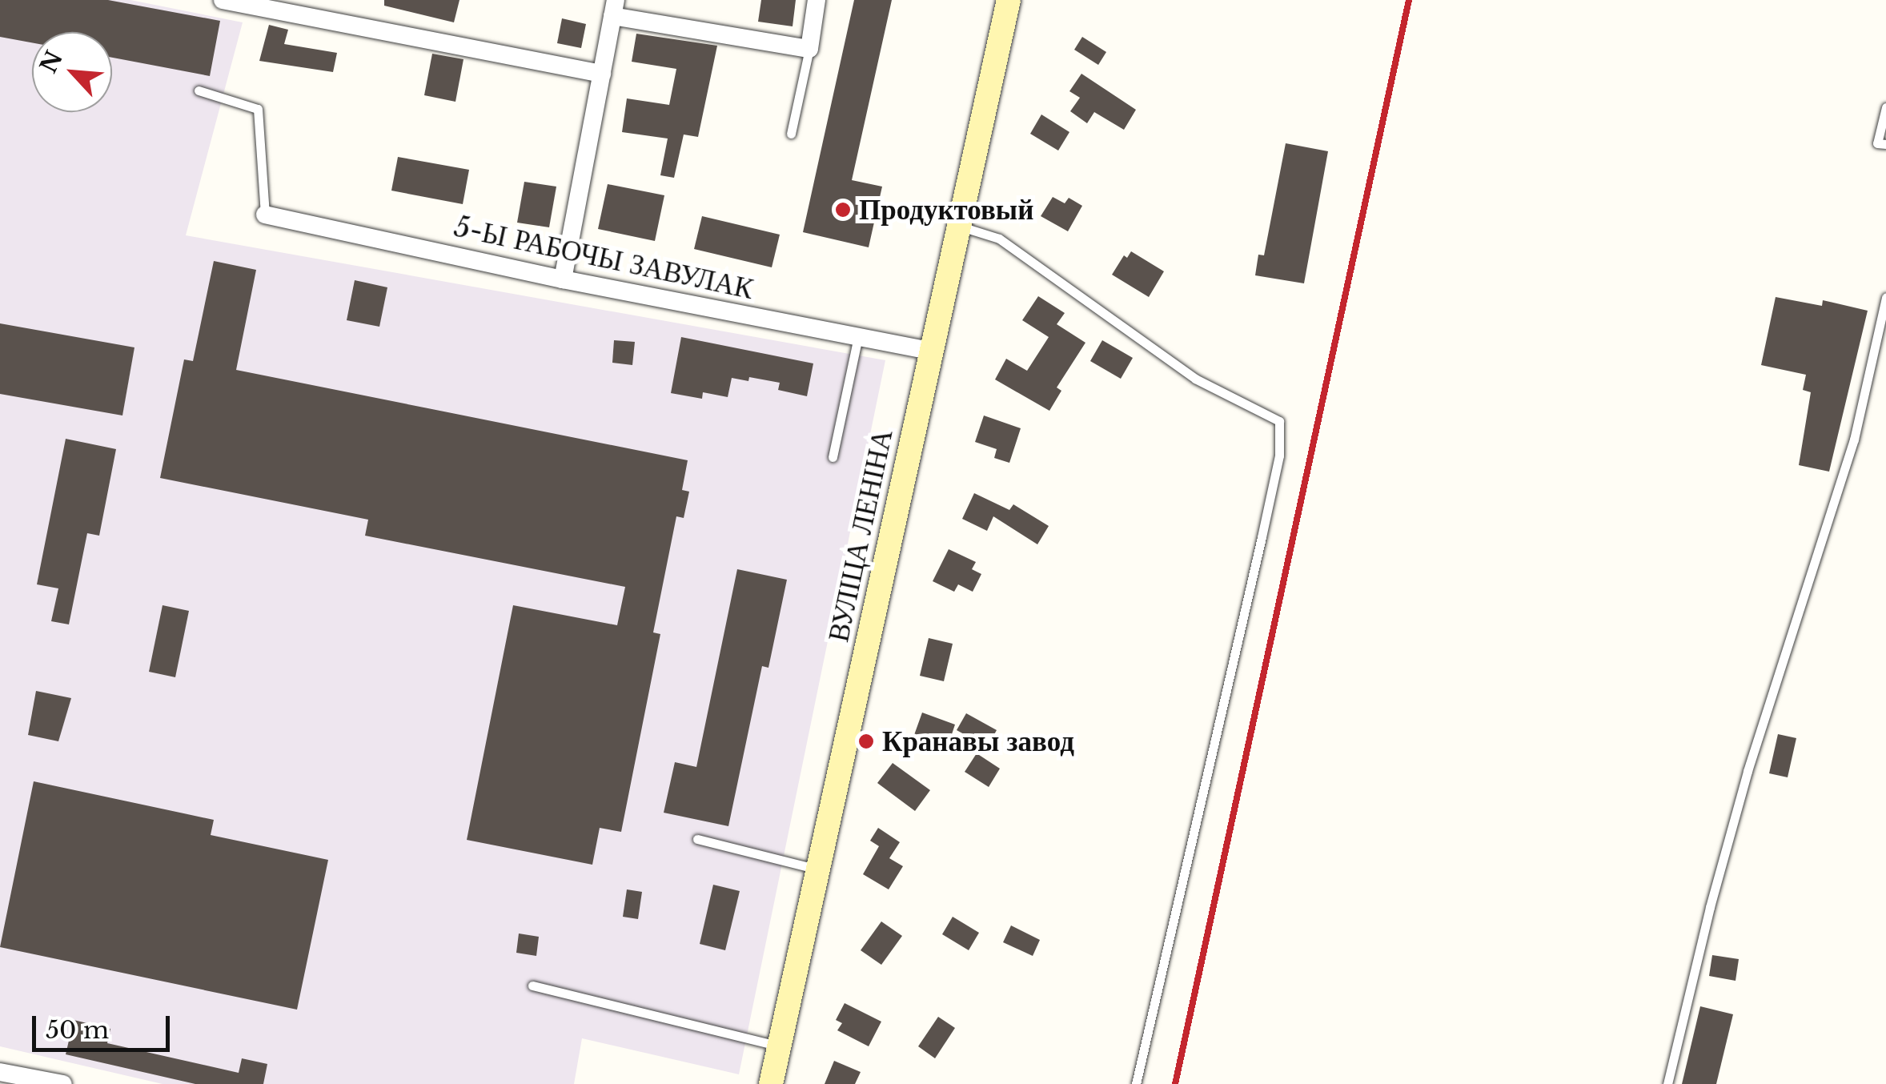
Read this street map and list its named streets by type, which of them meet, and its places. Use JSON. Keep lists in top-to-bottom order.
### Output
{
  "streets": {
    "main road": ["ВУЛІЦА ЛЕНІНА"],
    "street": ["5-Ы РАБОЧЫ ЗАВУЛАК"]
  },
  "crossings": [
    ["5-Ы РАБОЧЫ ЗАВУЛАК", "ВУЛІЦА ЛЕНІНА"]
  ],
  "places": ["Продуктовый", "Кранавы завод"],
  "scale_bar": "50 m",
  "north": "top left"
}
